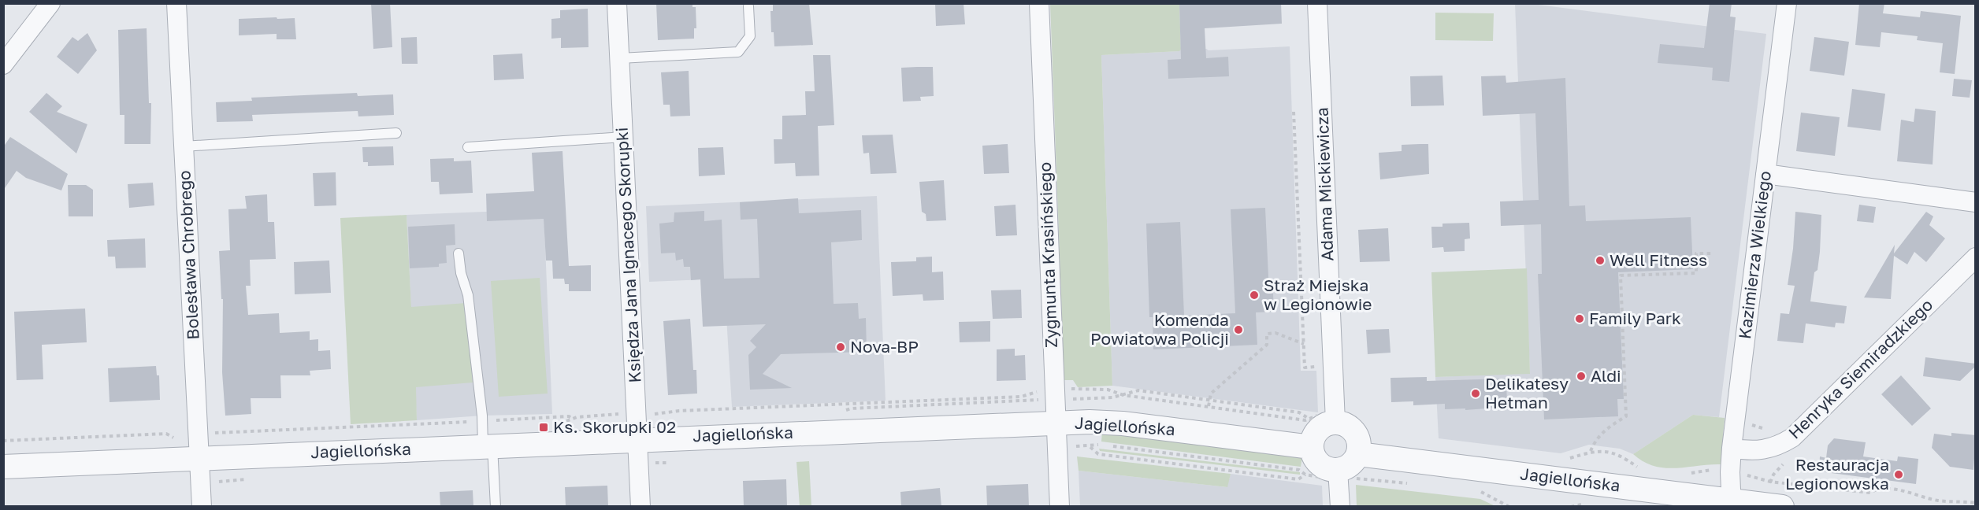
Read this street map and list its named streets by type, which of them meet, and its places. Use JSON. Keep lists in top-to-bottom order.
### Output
{
  "streets": {
    "street": [
      "Adama Mickiewicza",
      "Bolesława Chrobrego",
      "Księdza Jana Ignacego Skorupki",
      "Zygmunta Krasińskiego",
      "Kazimierza Wielkiego",
      "Henryka Siemiradzkiego",
      "Jagiellońska"
    ]
  },
  "crossings": [
    ["Adama Mickiewicza", "Jagiellońska"],
    ["Bolesława Chrobrego", "Jagiellońska"],
    ["Księdza Jana Ignacego Skorupki", "Jagiellońska"],
    ["Zygmunta Krasińskiego", "Jagiellońska"],
    ["Kazimierza Wielkiego", "Henryka Siemiradzkiego"],
    ["Kazimierza Wielkiego", "Jagiellońska"]
  ],
  "places": {
    "other": [
      "Well Fitness",
      "Straż Miejska w Legionowie",
      "Family Park",
      "Komenda Powiatowa Policji",
      "Nova-BP",
      "Aldi",
      "Delikatesy Hetman",
      "Restauracja Legionowska"
    ],
    "transit": ["Ks. Skorupki 02"]
  }
}
